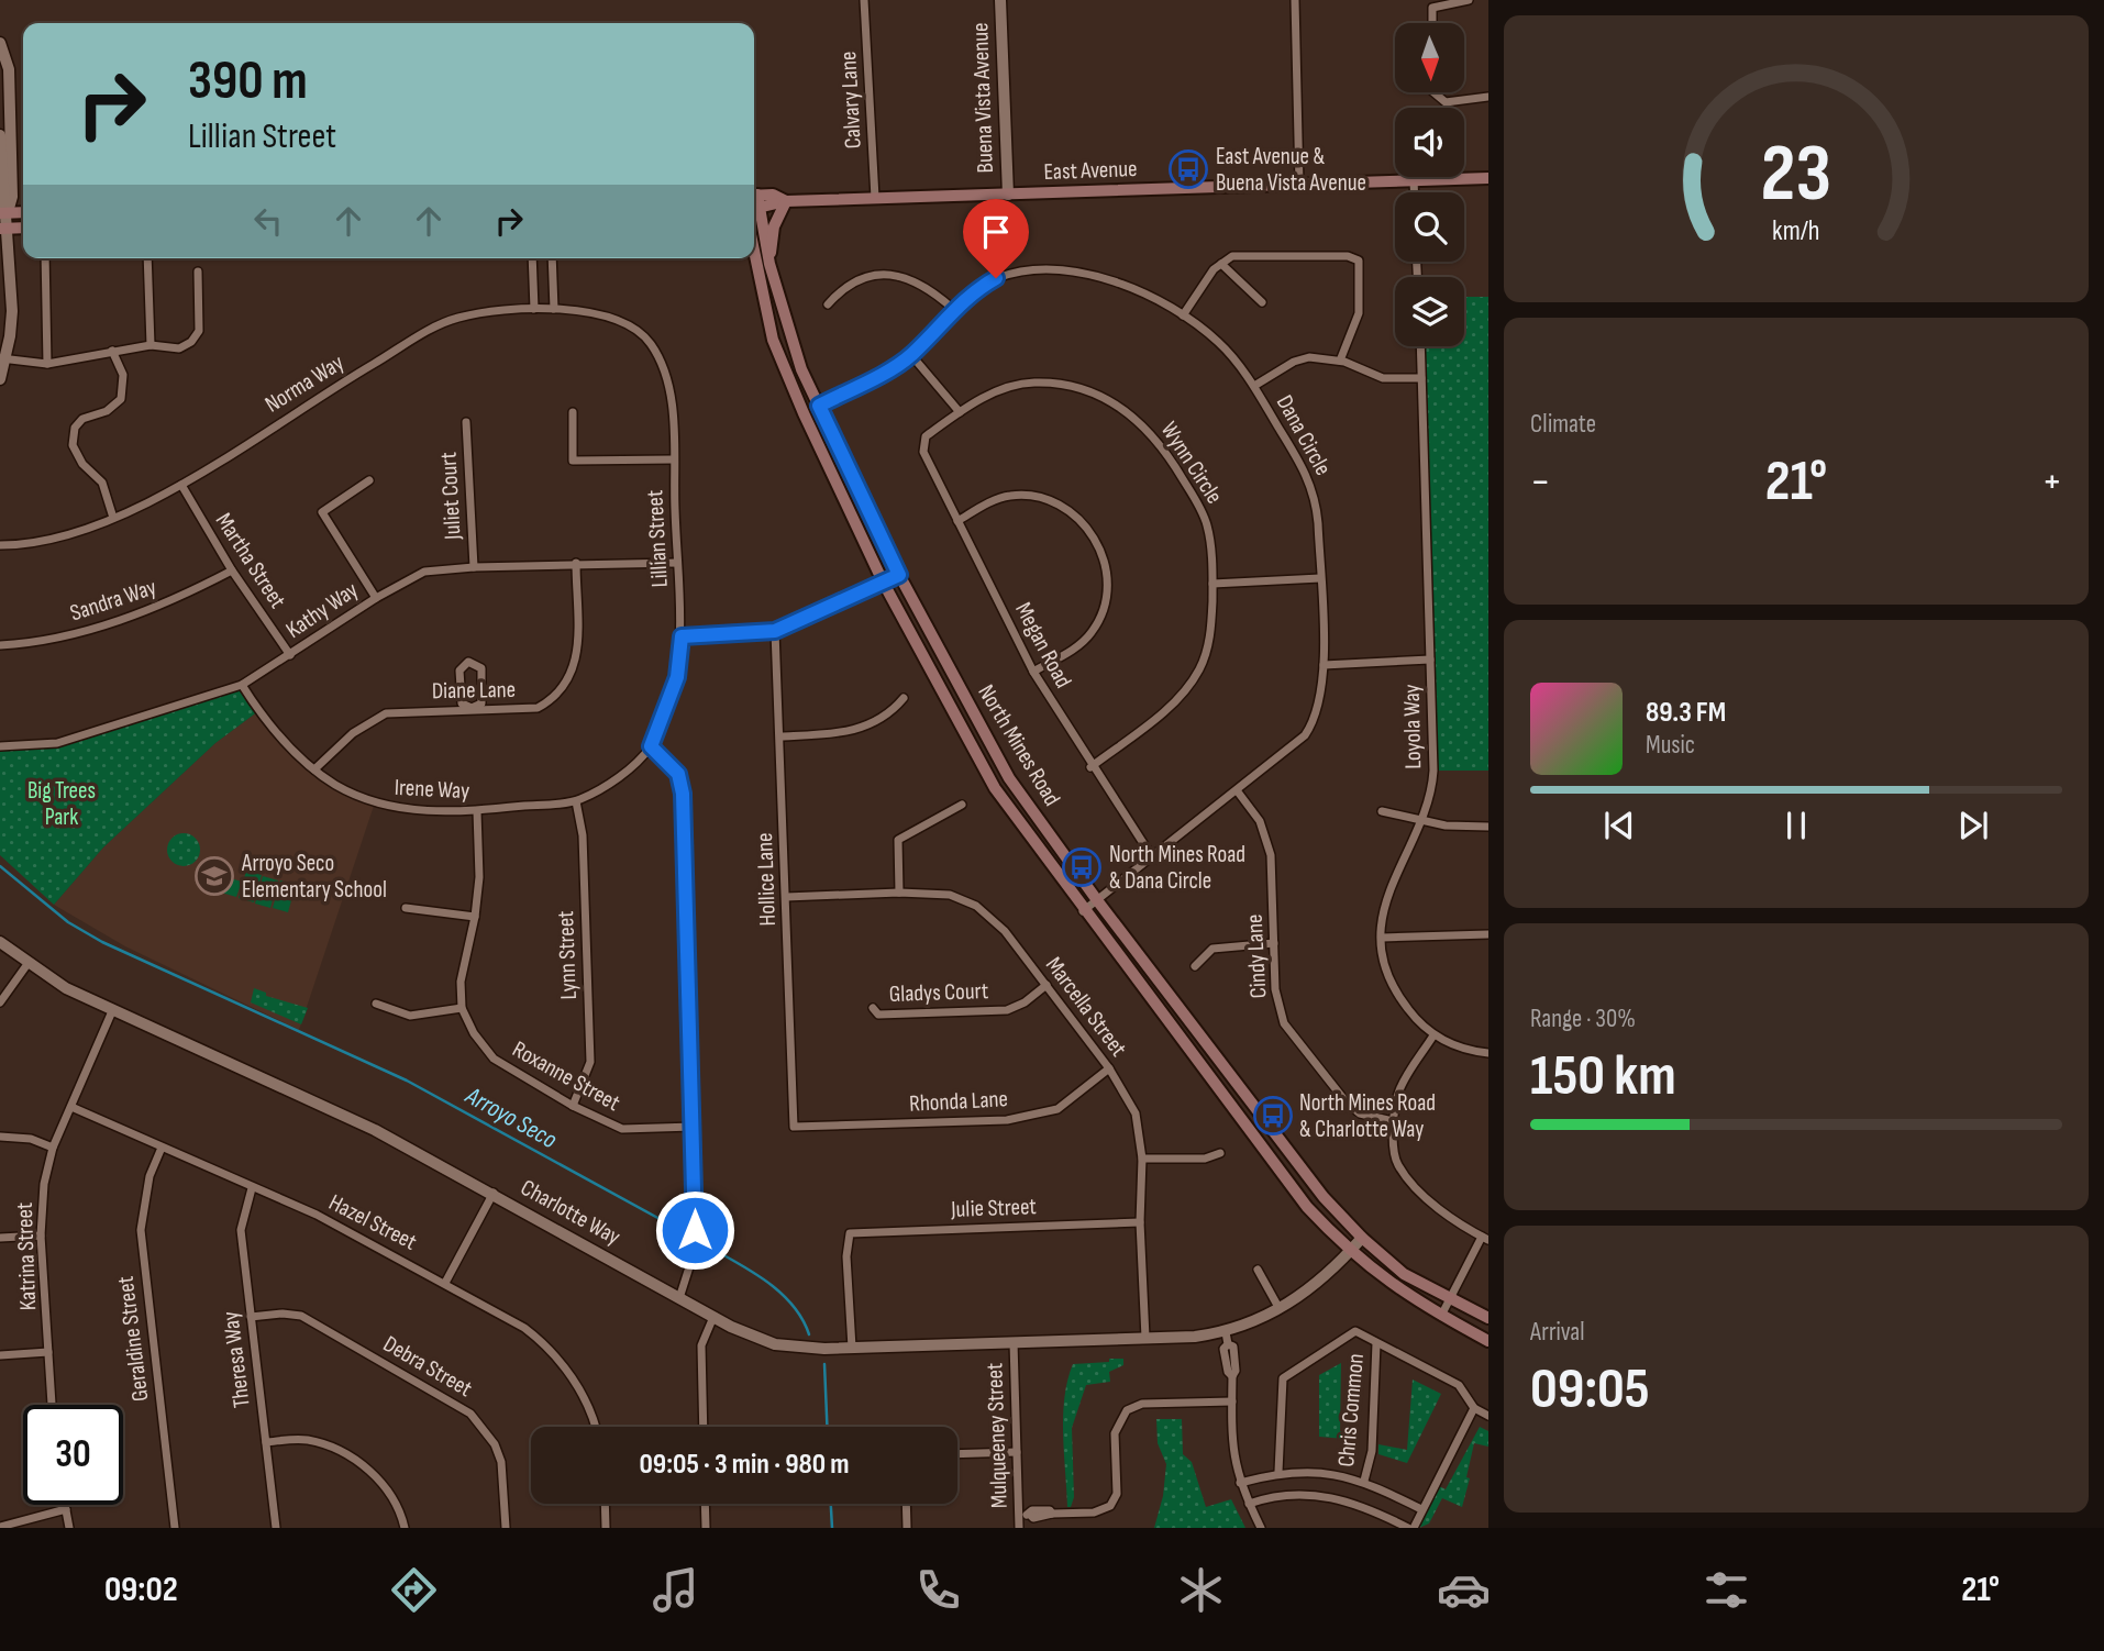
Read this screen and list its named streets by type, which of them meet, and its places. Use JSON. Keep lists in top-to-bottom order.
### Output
{
  "streets": {
    "main road": ["East Avenue", "North Mines Road"],
    "street": [
      "Buena Vista Avenue",
      "Calvary Lane",
      "Norma Way",
      "Dana Circle",
      "Wynn Circle",
      "Juliet Court",
      "Lillian Street",
      "Martha Street",
      "Sandra Way",
      "Kathy Way",
      "Megan Road",
      "Diane Lane",
      "Loyola Way",
      "Irene Way",
      "Hollice Lane",
      "Lynn Street",
      "Cindy Lane",
      "Gladys Court",
      "Marcella Street",
      "Roxanne Street",
      "Rhonda Lane",
      "Julie Street",
      "Charlotte Way",
      "Hazel Street",
      "Katrina Street",
      "Geraldine Street",
      "Theresa Way",
      "Debra Street",
      "Chris Common",
      "Mulqueeney Street"
    ]
  },
  "crossings": [
    ["Buena Vista Avenue", "East Avenue"],
    ["Calvary Lane", "East Avenue"],
    ["Norma Way", "Lillian Street"],
    ["Norma Way", "Martha Street"],
    ["Dana Circle", "Megan Road"],
    ["Dana Circle", "North Mines Road"],
    ["Dana Circle", "Cindy Lane"],
    ["Wynn Circle", "Megan Road"],
    ["Juliet Court", "Kathy Way"],
    ["Lillian Street", "Kathy Way"],
    ["Lillian Street", "Irene Way"],
    ["Martha Street", "Sandra Way"],
    ["Martha Street", "Kathy Way"],
    ["Kathy Way", "Diane Lane"],
    ["Kathy Way", "Irene Way"],
    ["Diane Lane", "Irene Way"],
    ["North Mines Road", "Charlotte Way"],
    ["Irene Way", "Lynn Street"],
    ["Hollice Lane", "Marcella Street"],
    ["Hollice Lane", "Rhonda Lane"],
    ["Lynn Street", "Roxanne Street"],
    ["Gladys Court", "Marcella Street"],
    ["Marcella Street", "Rhonda Lane"],
    ["Marcella Street", "Julie Street"],
    ["Marcella Street", "Charlotte Way"],
    ["Julie Street", "Charlotte Way"],
    ["Charlotte Way", "Katrina Street"],
    ["Charlotte Way", "Mulqueeney Street"],
    ["Hazel Street", "Katrina Street"],
    ["Hazel Street", "Geraldine Street"],
    ["Hazel Street", "Theresa Way"],
    ["Theresa Way", "Debra Street"]
  ],
  "water": ["Arroyo Seco"],
  "parks": ["Big Trees Park"],
  "places": {
    "bus stop": ["East Avenue & Buena Vista Avenue", "North Mines Road & Dana Circle", "North Mines Road & Charlotte Way"],
    "school or university": ["Arroyo Seco Elementary School"]
  },
  "north": "bottom",
  "page": {
    "turn": ["390 m", "Lillian Street"],
    "tile": [
      "Climate",
      ["Range · 30%", "150 km"],
      ["Arrival", "09:05"]
    ],
    "heat": ["−", "21°", "+"],
    "song": ["89.3 FM", "Music"],
    "limit": "30",
    "trip": "09:05 · 3 min · 980 m",
    "tabs": ["09:02", "21°"],
    "gauge": ["23", "km/h"]
  }
}
